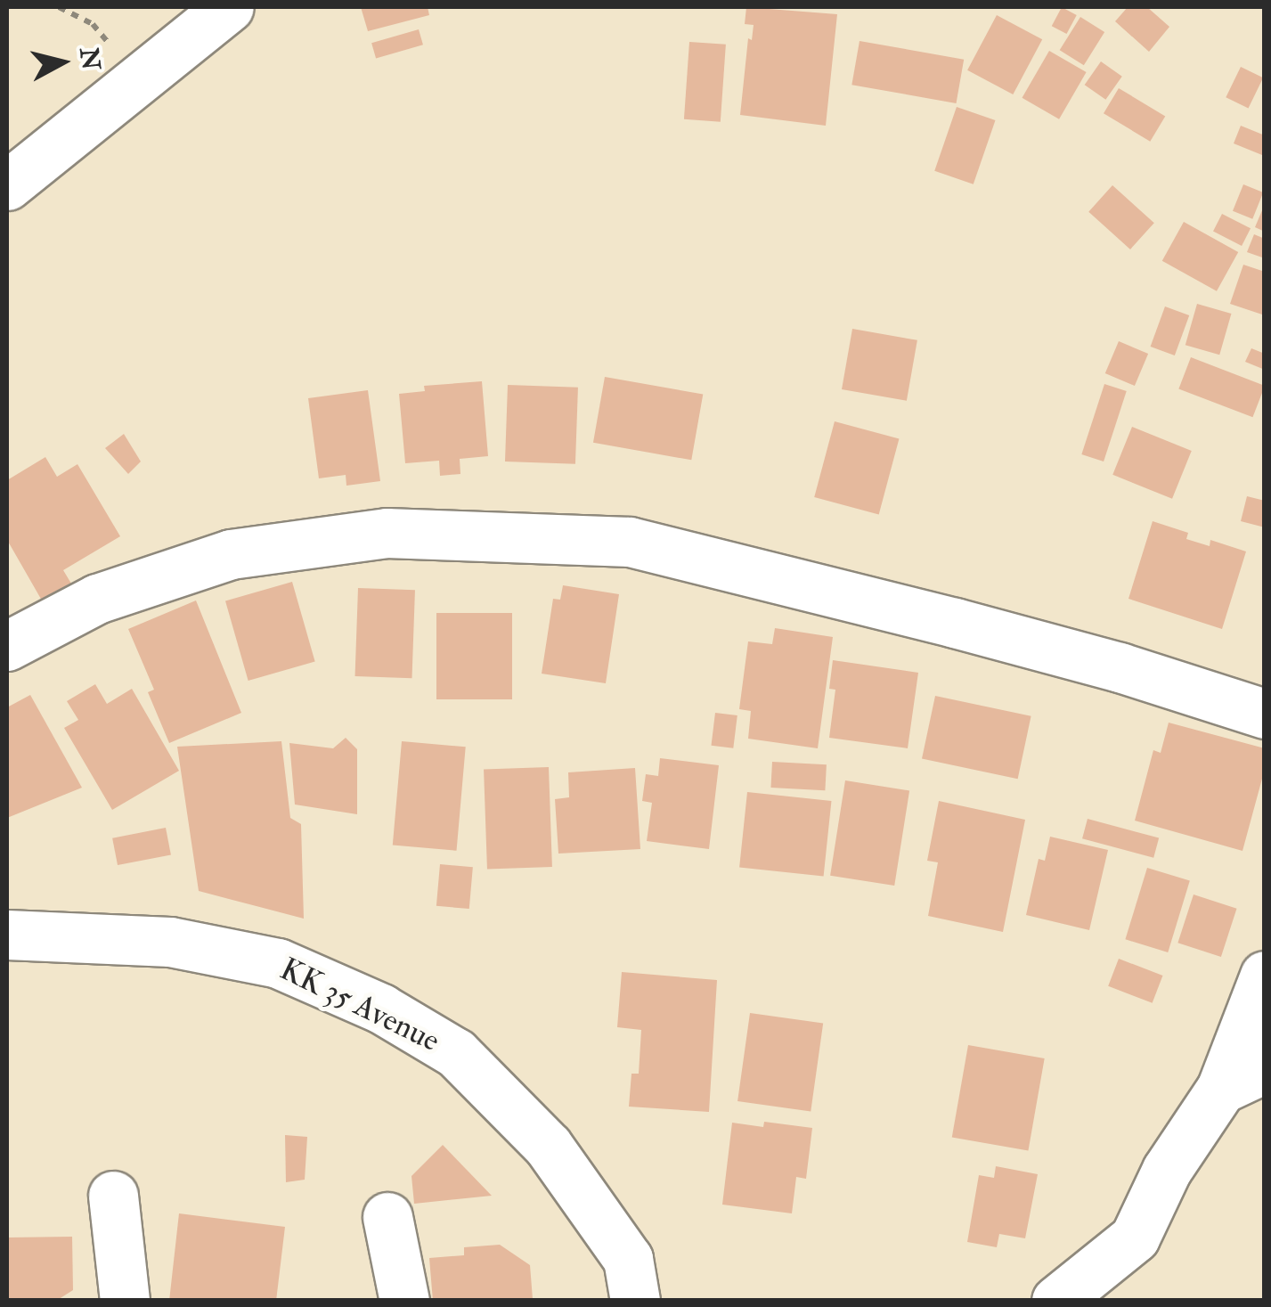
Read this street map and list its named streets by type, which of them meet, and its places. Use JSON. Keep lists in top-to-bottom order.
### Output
{
  "streets": {
    "street": ["KK 35 Avenue"]
  },
  "north": "right"
}
